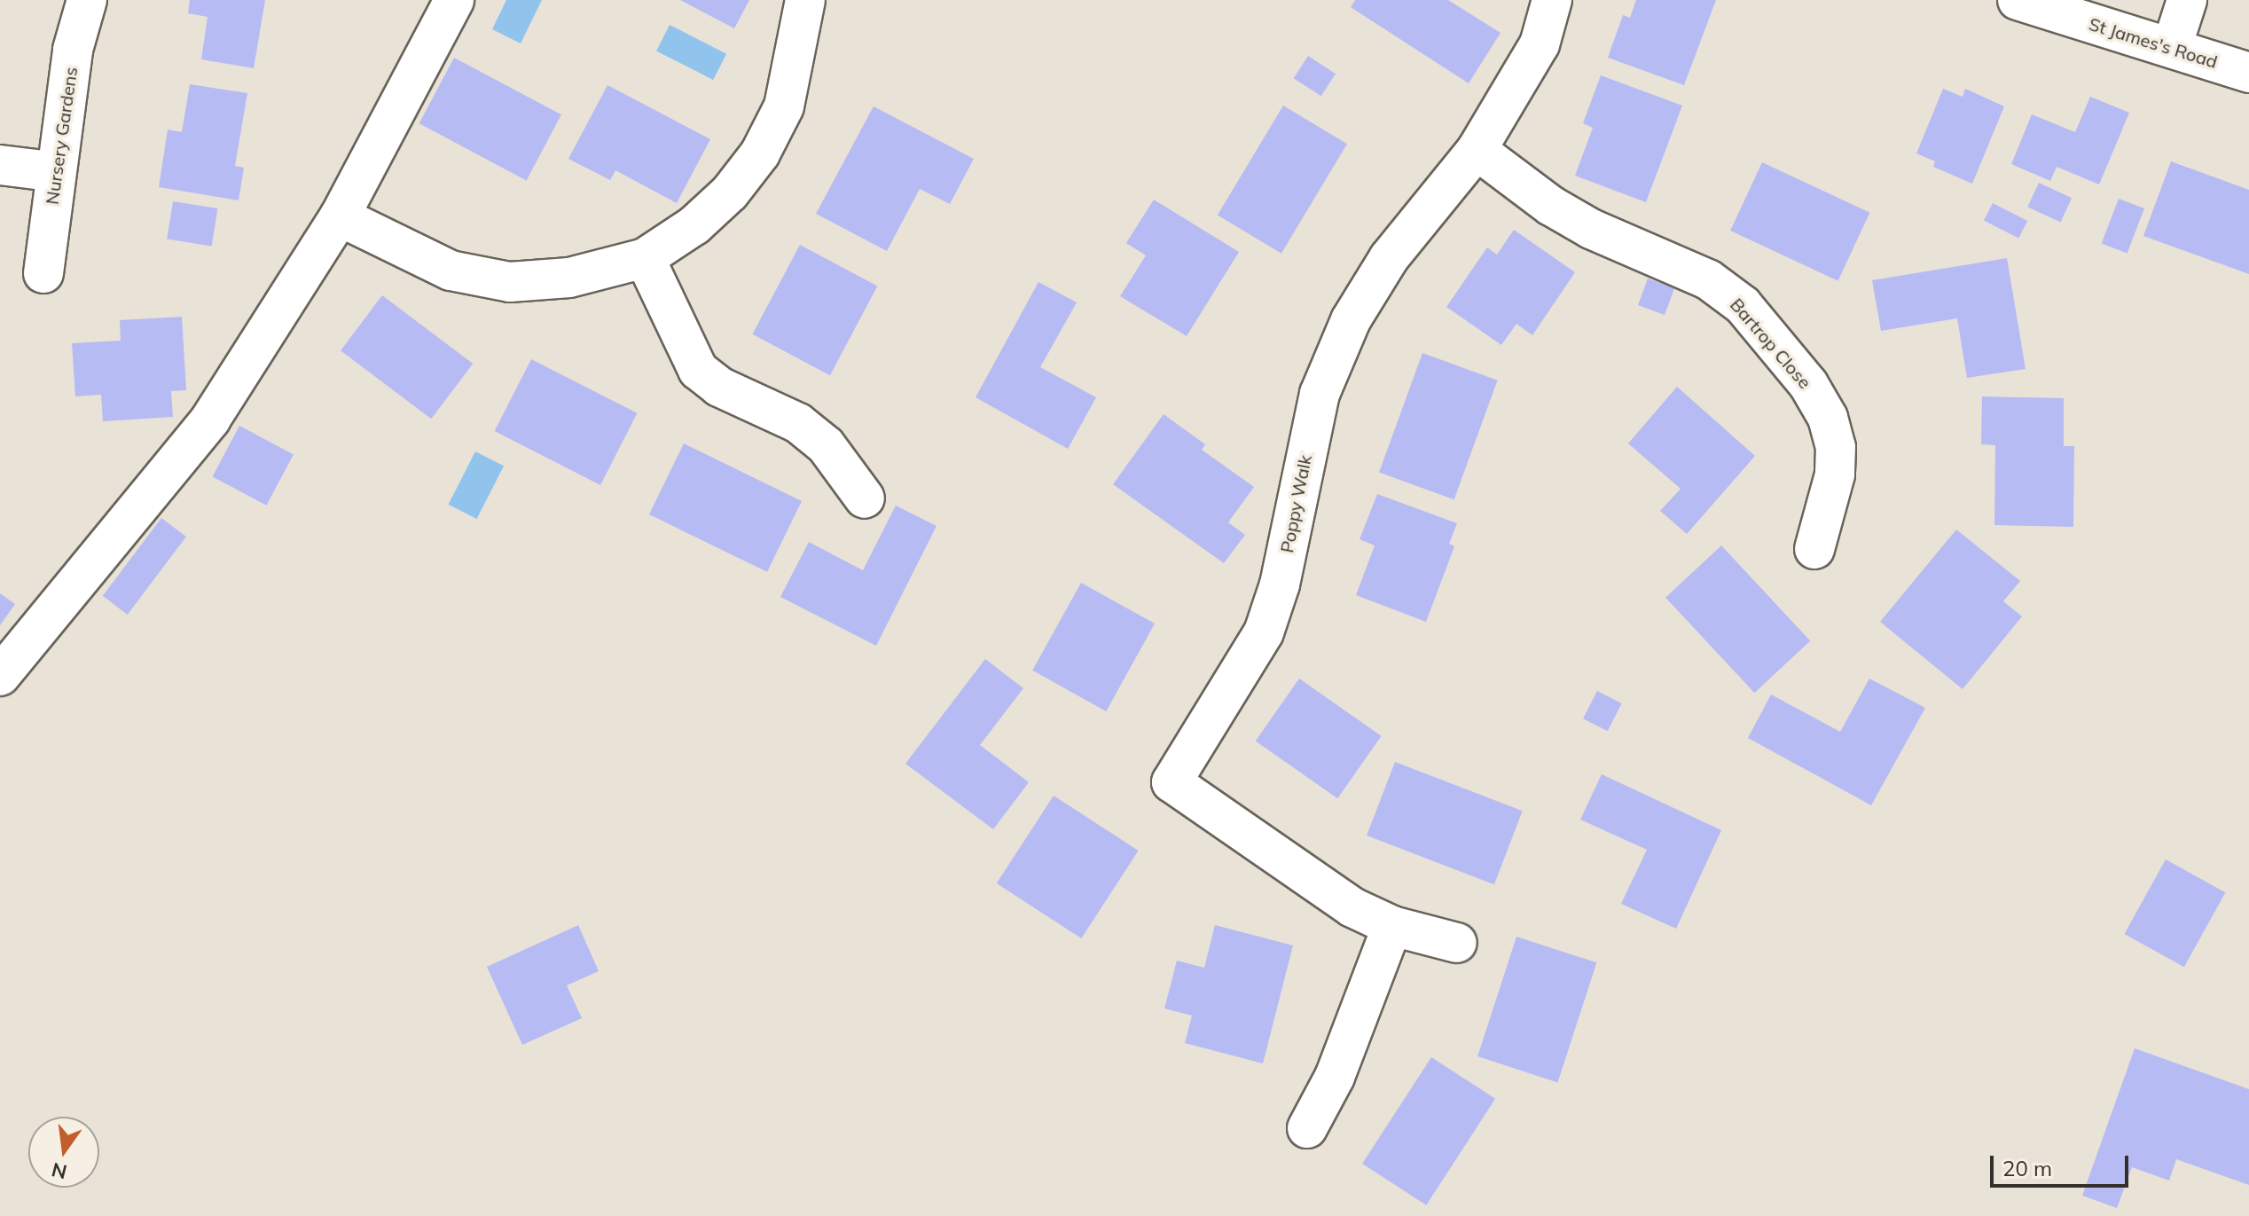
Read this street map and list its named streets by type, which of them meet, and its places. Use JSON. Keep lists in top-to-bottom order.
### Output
{
  "streets": {
    "street": [
      "St James's Road",
      "Nursery Gardens",
      "Bartrop Close",
      "Poppy Walk"
    ]
  },
  "crossings": [
    ["Bartrop Close", "Poppy Walk"]
  ],
  "scale_bar": "20 m",
  "north": "bottom"
}
